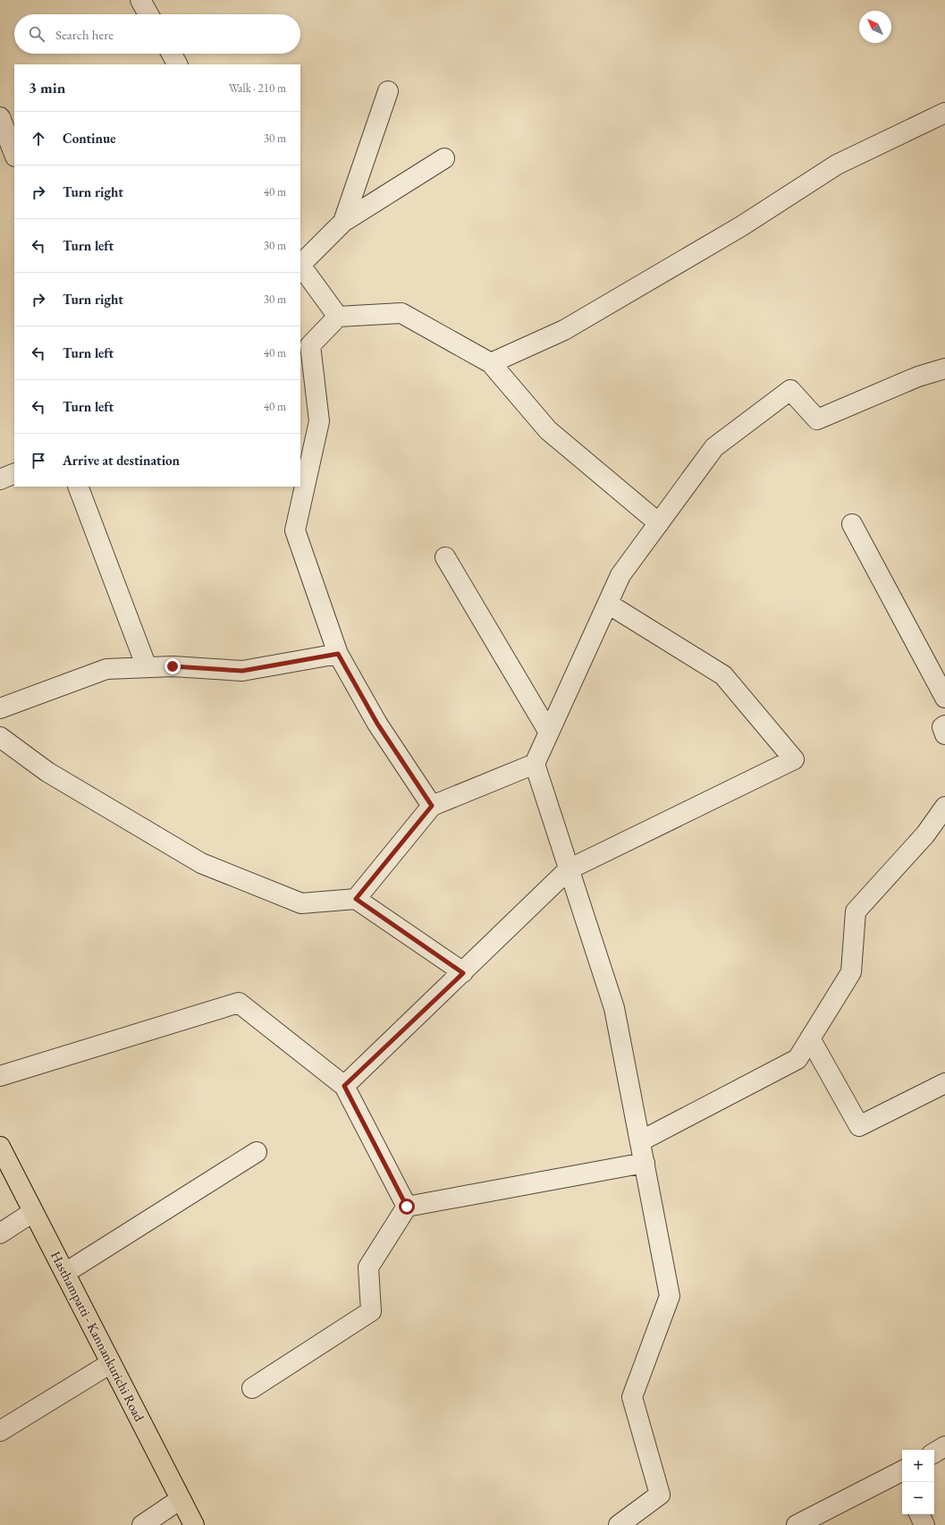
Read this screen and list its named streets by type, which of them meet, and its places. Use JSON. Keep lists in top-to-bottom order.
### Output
{
  "streets": {
    "main road": ["Hasthampatti - Kannankurichi Road"]
  },
  "north": "top left",
  "page": {
    "search": "Search here",
    "heading": ["3 min", "Walk · 210 m"],
    "list": [
      ["Continue", "30 m"],
      ["Turn right", "40 m"],
      ["Turn left", "30 m"],
      ["Turn right", "30 m"],
      ["Turn left", "40 m"],
      ["Turn left", "40 m"],
      "Arrive at destination"
    ],
    "map_buttons": ["+", "−"]
  }
}
